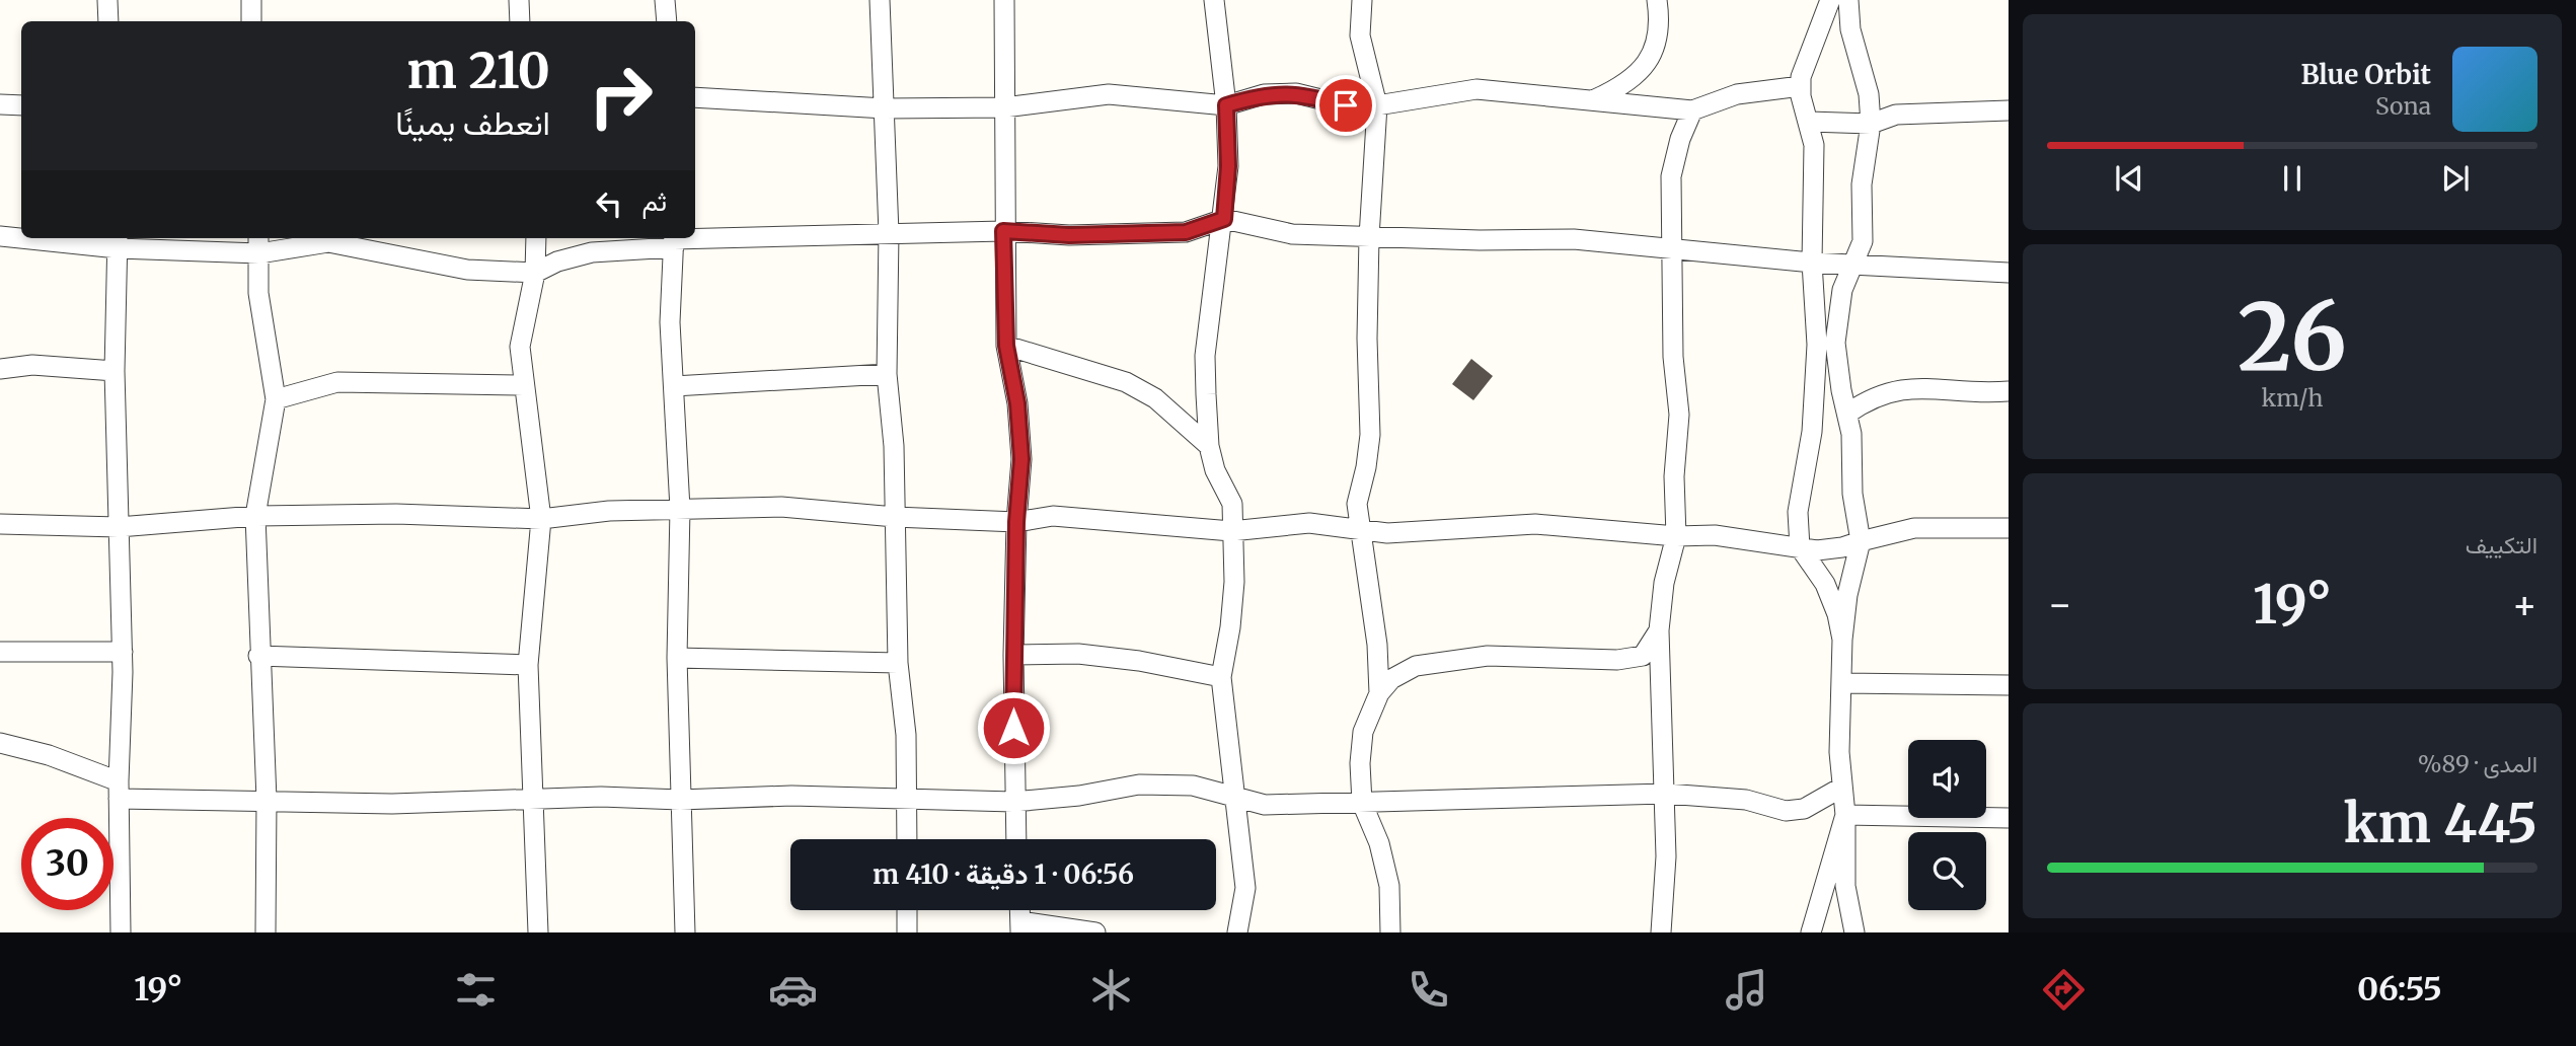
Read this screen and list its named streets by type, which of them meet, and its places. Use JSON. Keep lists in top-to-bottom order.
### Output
{
  "page": {
    "turn": ["210 m", "انعطف يمينًا"],
    "song": ["Blue Orbit", "Sona"],
    "then": "ثم",
    "tile": [
      ["26", "km/h"],
      "التكييف",
      ["المدى · 89%", "445 km"]
    ],
    "heat": ["−", "19°", "+"],
    "limit": "30",
    "trip": "06:56 · 1 دقيقة · 410 m",
    "tabs": ["06:55", "19°"]
  }
}
